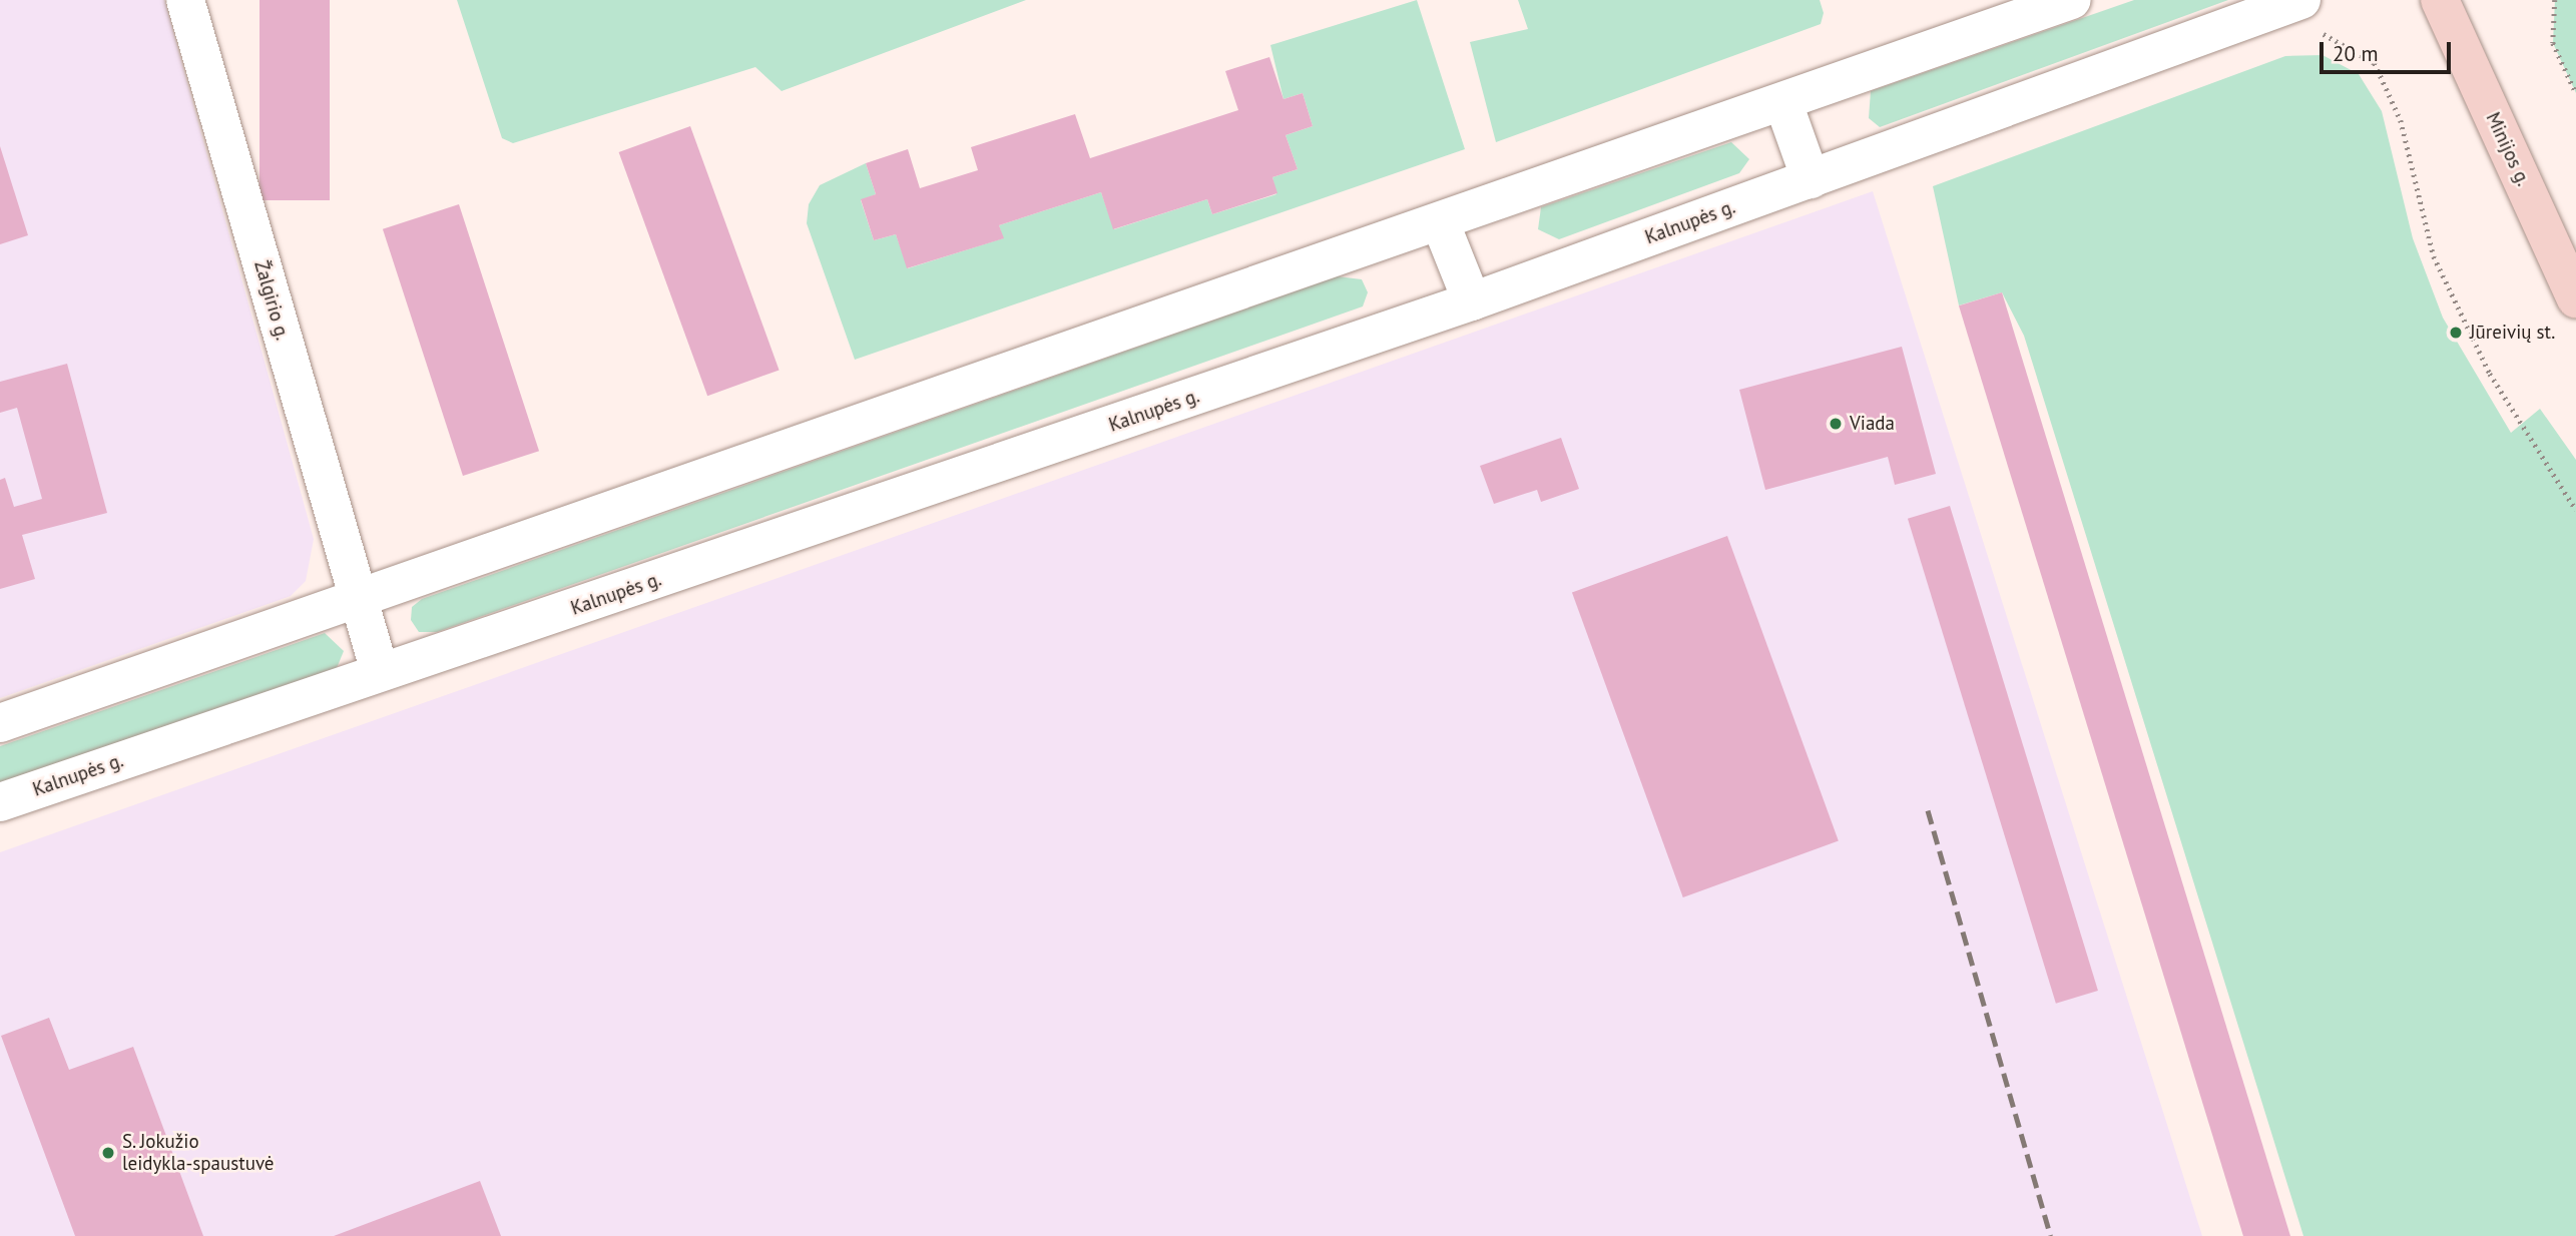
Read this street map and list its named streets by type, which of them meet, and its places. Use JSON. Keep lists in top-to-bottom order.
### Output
{
  "streets": {
    "main road": ["Minijos g."],
    "street": ["Kalnupės g.", "Žalgirio g."]
  },
  "crossings": [
    ["Kalnupės g.", "Žalgirio g."]
  ],
  "places": ["Jūreivių st.", "Viada", "S. Jokužio leidykla-spaustuvė"],
  "scale_bar": "20 m"
}
